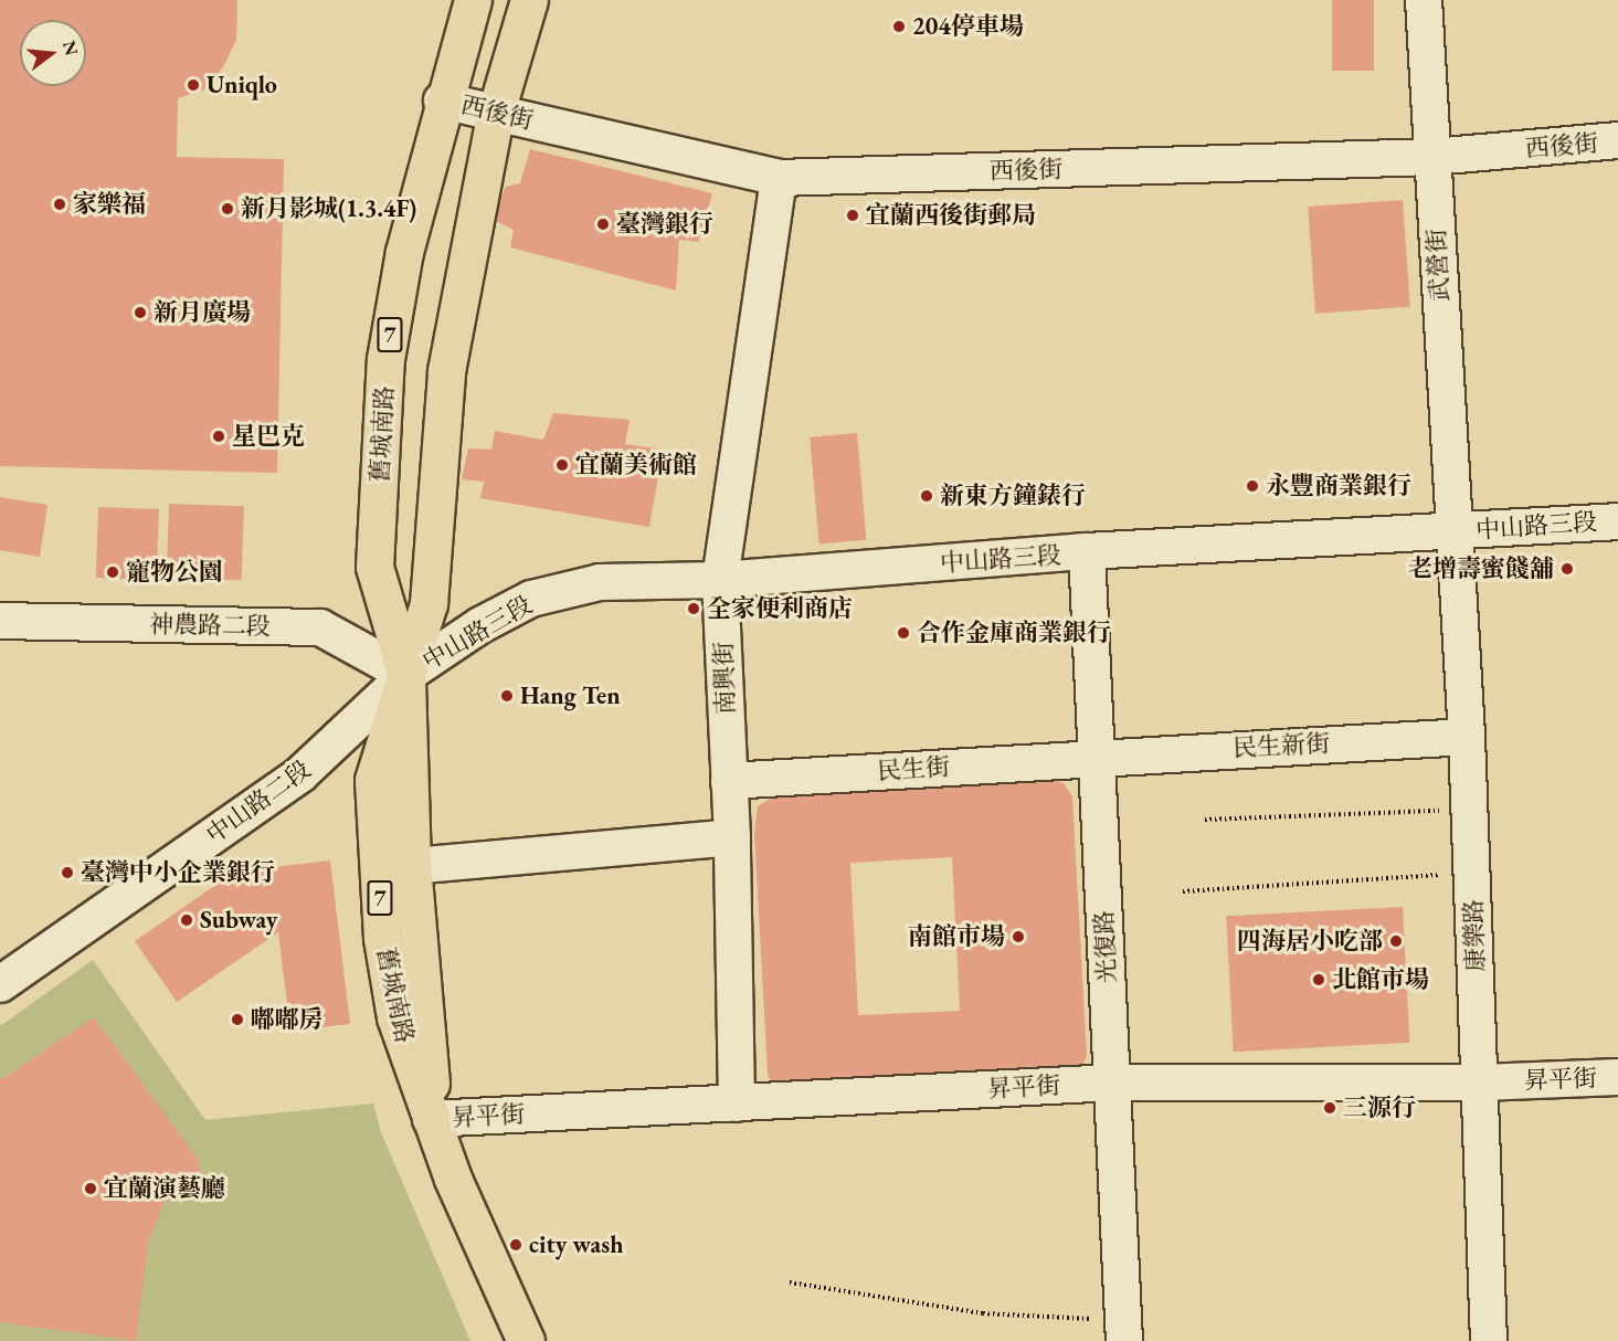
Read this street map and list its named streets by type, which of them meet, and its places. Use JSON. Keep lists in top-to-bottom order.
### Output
{
  "streets": {
    "main road": ["7", "舊城南路"],
    "street": [
      "西後街",
      "武營街",
      "中山路三段",
      "神農路二段",
      "南興街",
      "民生新街",
      "民生街",
      "中山路二段",
      "康樂路",
      "光復路",
      "昇平街"
    ]
  },
  "crossings": [
    ["西後街", "武營街"],
    ["西後街", "舊城南路"],
    ["西後街", "南興街"],
    ["武營街", "中山路三段"],
    ["武營街", "康樂路"],
    ["舊城南路", "中山路三段"],
    ["舊城南路", "神農路二段"],
    ["舊城南路", "中山路二段"],
    ["舊城南路", "昇平街"],
    ["中山路三段", "神農路二段"],
    ["中山路三段", "南興街"],
    ["中山路三段", "中山路二段"],
    ["中山路三段", "康樂路"],
    ["中山路三段", "光復路"],
    ["神農路二段", "中山路二段"],
    ["南興街", "民生街"],
    ["南興街", "昇平街"],
    ["民生新街", "民生街"],
    ["民生新街", "康樂路"],
    ["民生新街", "光復路"],
    ["民生街", "光復路"],
    ["康樂路", "昇平街"],
    ["光復路", "昇平街"]
  ],
  "places": [
    "204停車場",
    "Uniqlo",
    "家樂福",
    "新月影城(1.3.4F)",
    "宜蘭西後街郵局",
    "臺灣銀行",
    "新月廣場",
    "星巴克",
    "宜蘭美術館",
    "永豐商業銀行",
    "新東方鐘錶行",
    "老增壽蜜餞舖",
    "寵物公園",
    "全家便利商店",
    "合作金庫商業銀行",
    "Hang Ten",
    "臺灣中小企業銀行",
    "Subway",
    "南館市場",
    "四海居小吃部",
    "北館市場",
    "嘟嘟房",
    "三源行",
    "宜蘭演藝廳",
    "city wash"
  ],
  "north": "right"
}
